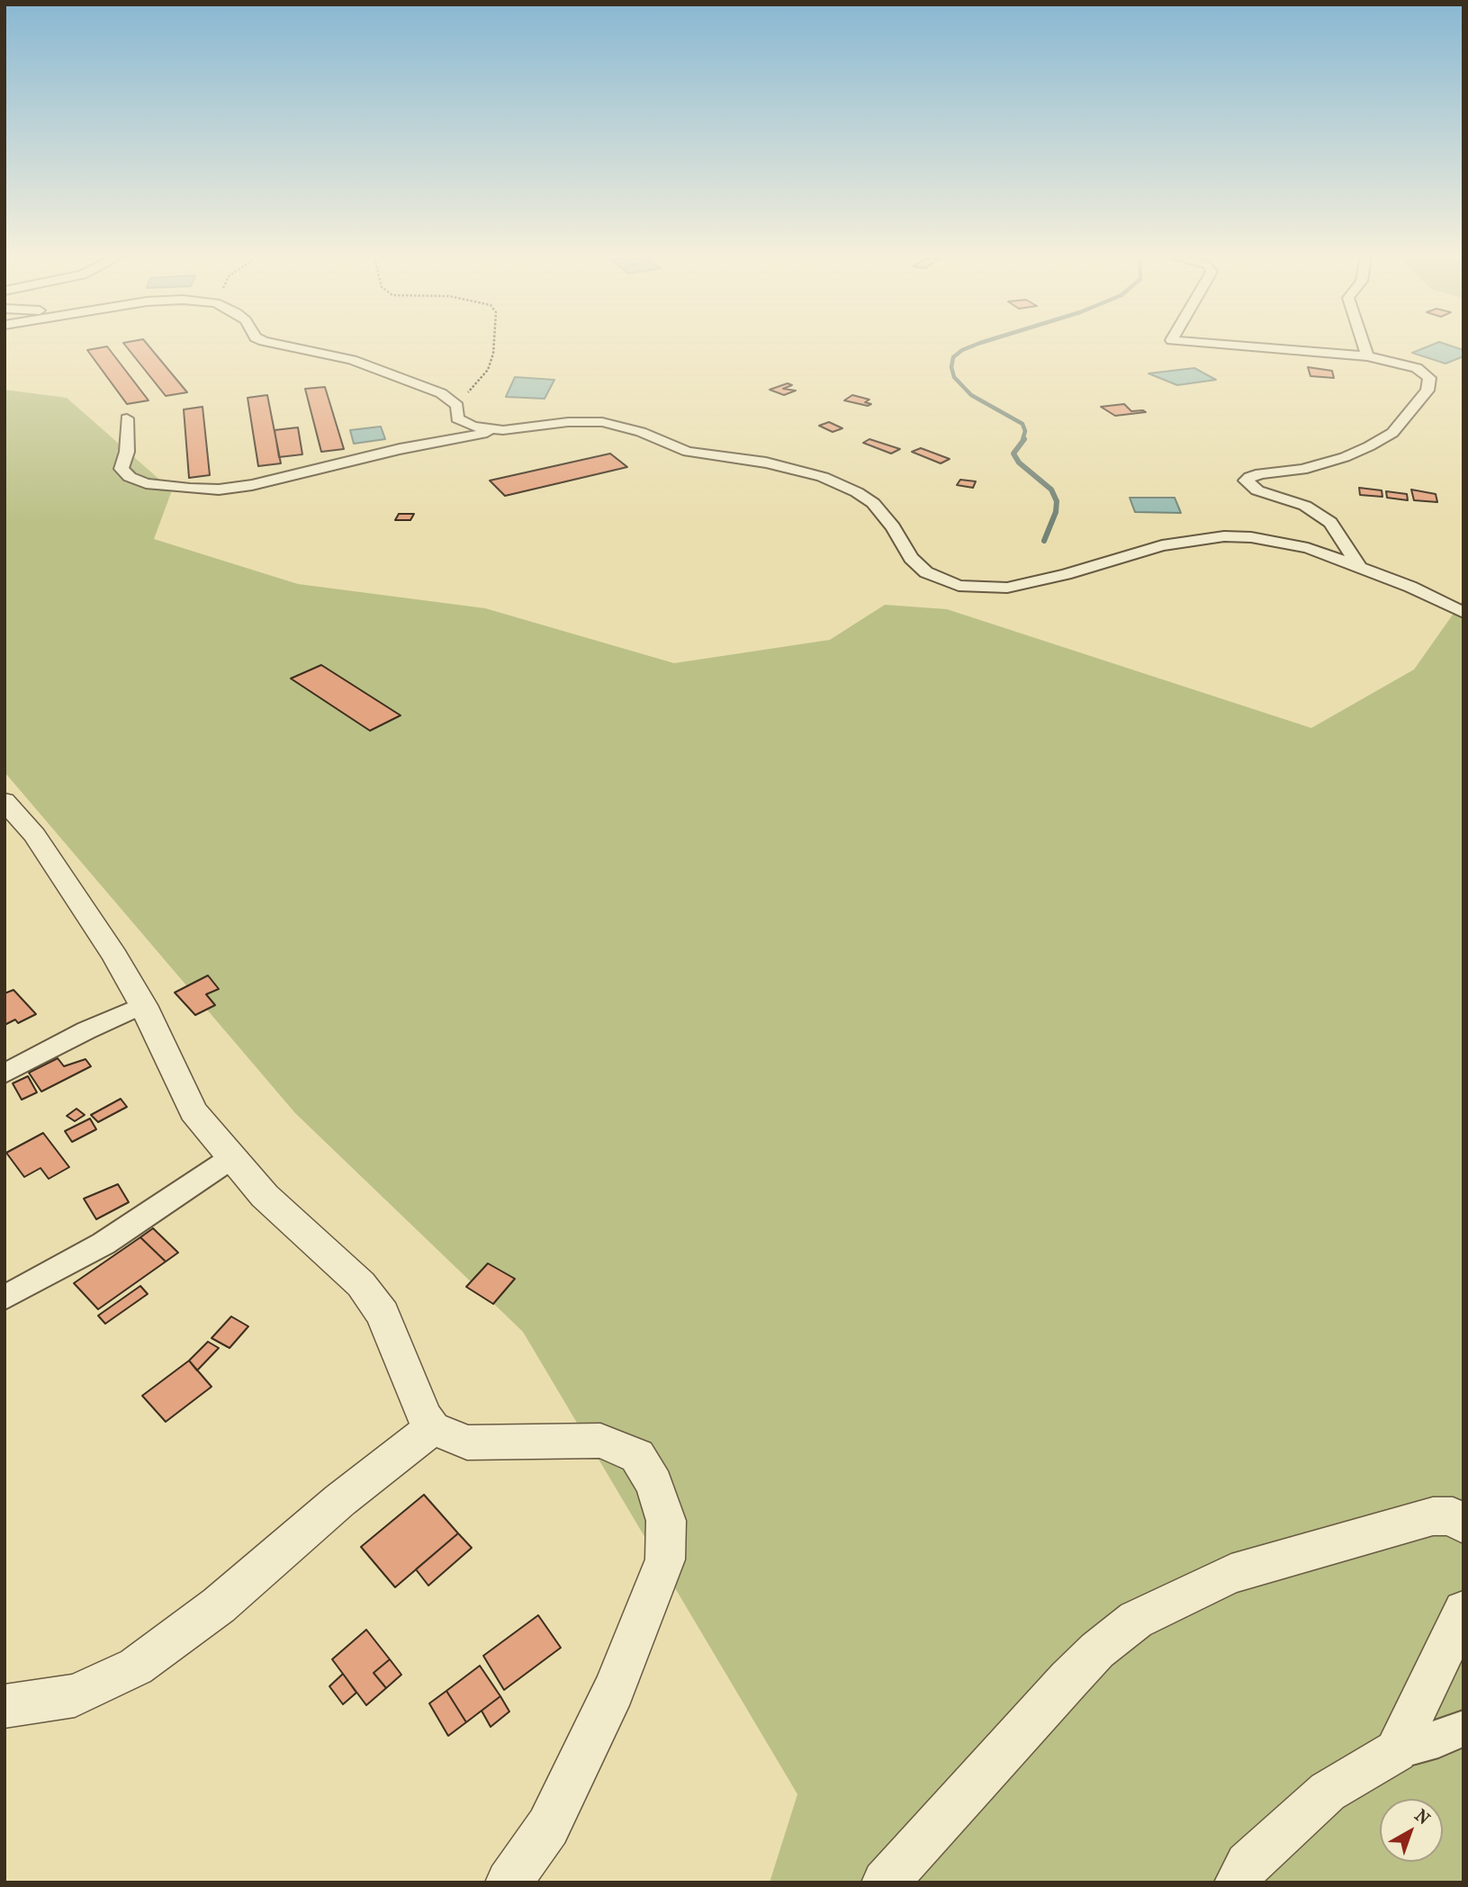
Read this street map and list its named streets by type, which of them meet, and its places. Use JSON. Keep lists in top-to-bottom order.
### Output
{
  "north": "top right"
}
